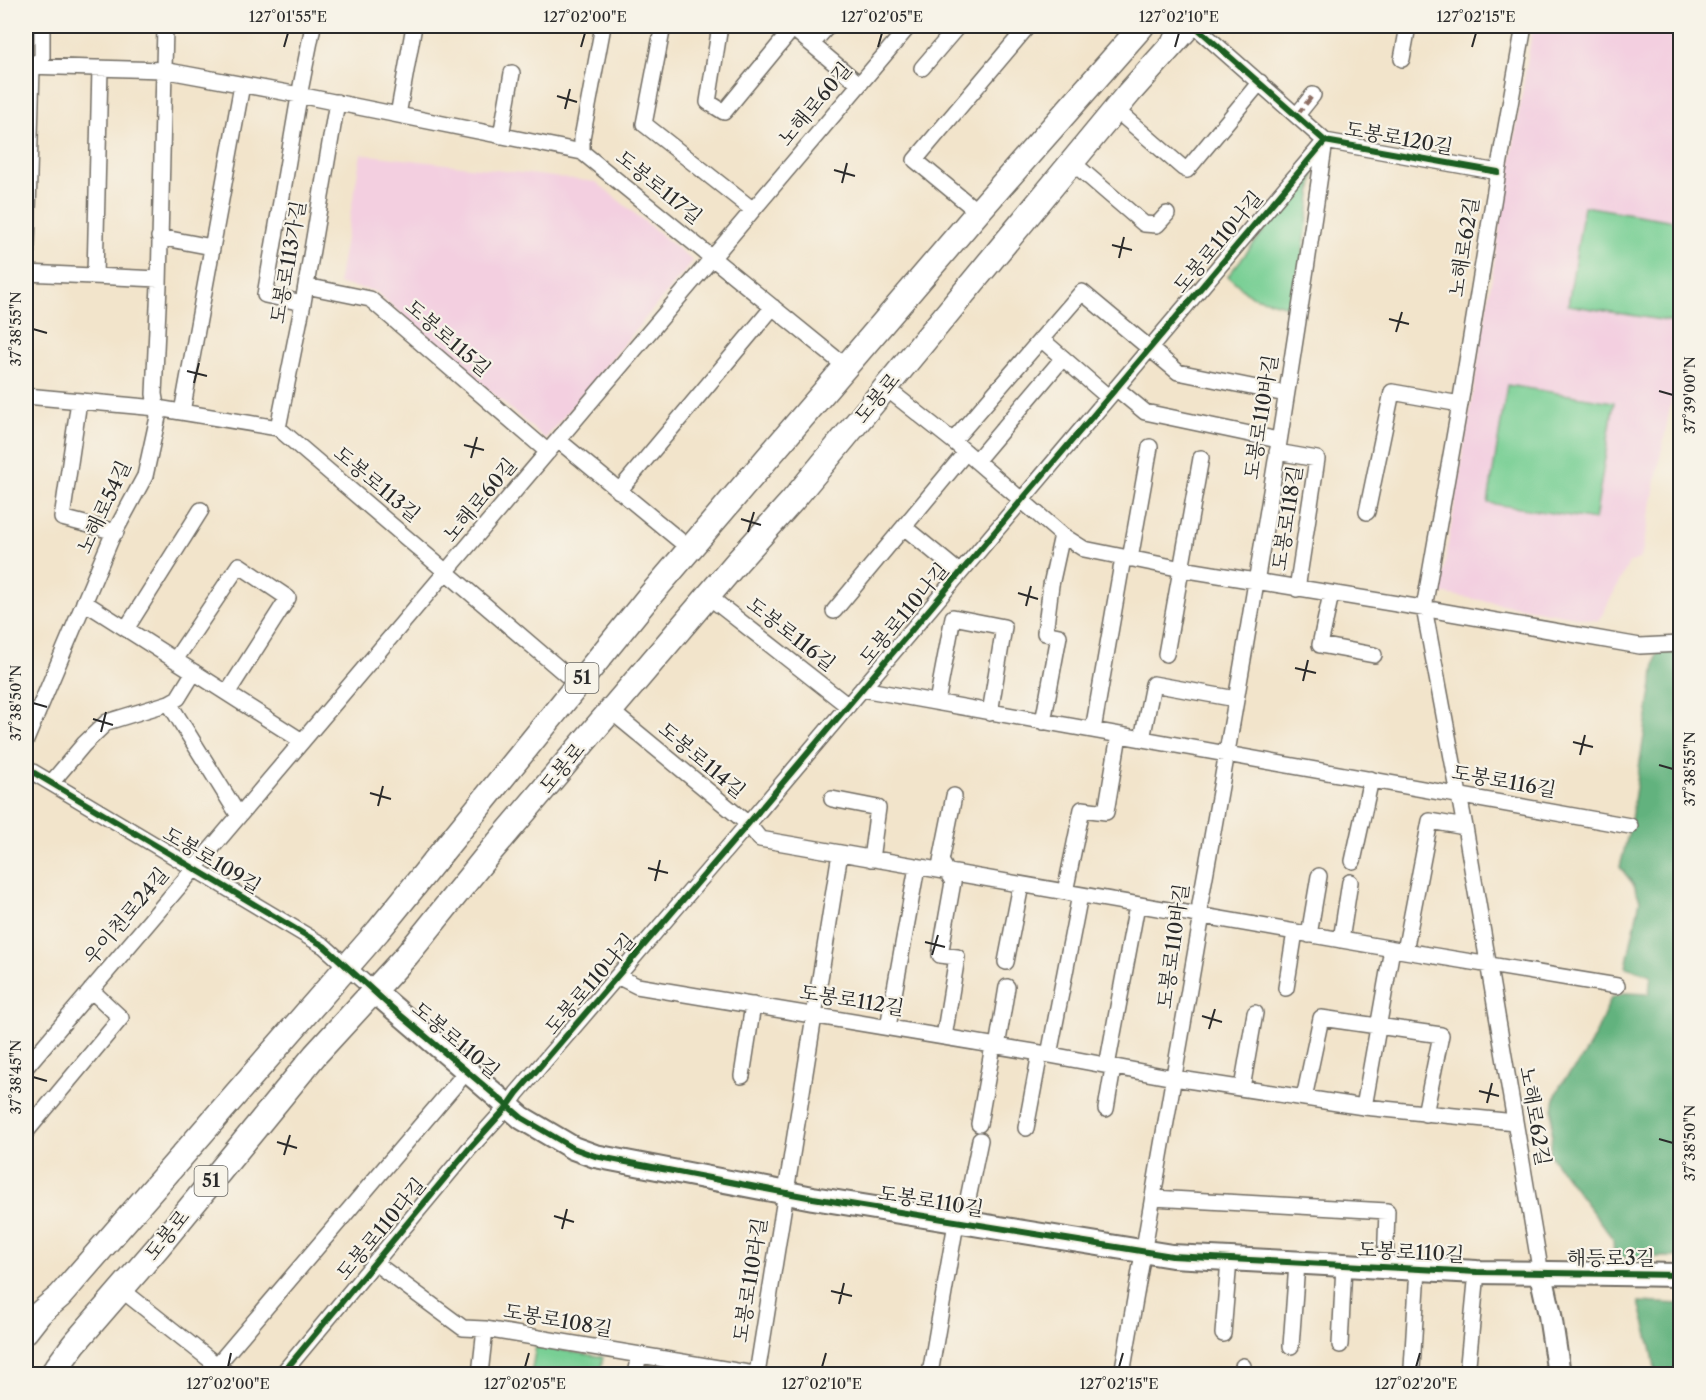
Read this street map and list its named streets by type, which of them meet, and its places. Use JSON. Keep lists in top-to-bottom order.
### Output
{
  "streets": {
    "main road": ["도봉로", "51"],
    "street": [
      "노해로60길",
      "도봉로120길",
      "도봉로117길",
      "도봉로110나길",
      "노해로62길",
      "도봉로113가길",
      "도봉로115길",
      "도봉로110바길",
      "도봉로113길",
      "노해로54길",
      "도봉로118길",
      "도봉로116길",
      "도봉로114길",
      "도봉로109길",
      "우이천로24길",
      "도봉로112길",
      "도봉로110길",
      "도봉로110다길",
      "해등로3길",
      "도봉로110라길",
      "도봉로108길"
    ]
  },
  "crossings": [
    ["노해로60길", "도봉로117길"],
    ["노해로60길", "도봉로115길"],
    ["노해로60길", "도봉로113길"],
    ["노해로60길", "도봉로109길"],
    ["노해로60길", "우이천로24길"],
    ["도봉로120길", "도봉로110나길"],
    ["도봉로120길", "노해로62길"],
    ["도봉로120길", "도봉로110바길"],
    ["도봉로117길", "도봉로113가길"],
    ["도봉로117길", "도봉로"],
    ["도봉로117길", "노해로54길"],
    ["도봉로110나길", "도봉로110바길"],
    ["도봉로110나길", "도봉로118길"],
    ["도봉로110나길", "도봉로116길"],
    ["도봉로110나길", "도봉로114길"],
    ["도봉로110나길", "도봉로112길"],
    ["도봉로110나길", "도봉로110길"],
    ["도봉로110나길", "도봉로110다길"],
    ["노해로62길", "도봉로118길"],
    ["노해로62길", "도봉로116길"],
    ["노해로62길", "도봉로114길"],
    ["노해로62길", "도봉로112길"],
    ["노해로62길", "도봉로110길"],
    ["노해로62길", "해등로3길"],
    ["도봉로113가길", "도봉로115길"],
    ["도봉로113가길", "도봉로113길"],
    ["도봉로115길", "도봉로"],
    ["도봉로", "도봉로113길"],
    ["도봉로", "도봉로118길"],
    ["도봉로", "도봉로116길"],
    ["도봉로", "도봉로114길"],
    ["도봉로", "도봉로109길"],
    ["도봉로", "도봉로110길"],
    ["도봉로110바길", "도봉로118길"],
    ["도봉로110바길", "도봉로116길"],
    ["도봉로110바길", "도봉로114길"],
    ["도봉로110바길", "도봉로112길"],
    ["도봉로110바길", "도봉로110길"],
    ["도봉로109길", "우이천로24길"],
    ["도봉로109길", "도봉로110길"],
    ["도봉로110길", "도봉로110다길"],
    ["도봉로110길", "해등로3길"],
    ["도봉로110길", "도봉로110라길"],
    ["도봉로110다길", "도봉로108길"],
    ["도봉로110라길", "도봉로108길"]
  ],
  "coordinates": [
    "127°01'55\"E",
    "127°02'00\"E",
    "127°02'05\"E",
    "127°02'10\"E",
    "127°02'15\"E",
    "37°38'55\"N",
    "37°39'00\"N",
    "37°38'50\"N",
    "37°38'45\"N",
    "127°02'20\"E"
  ]
}
